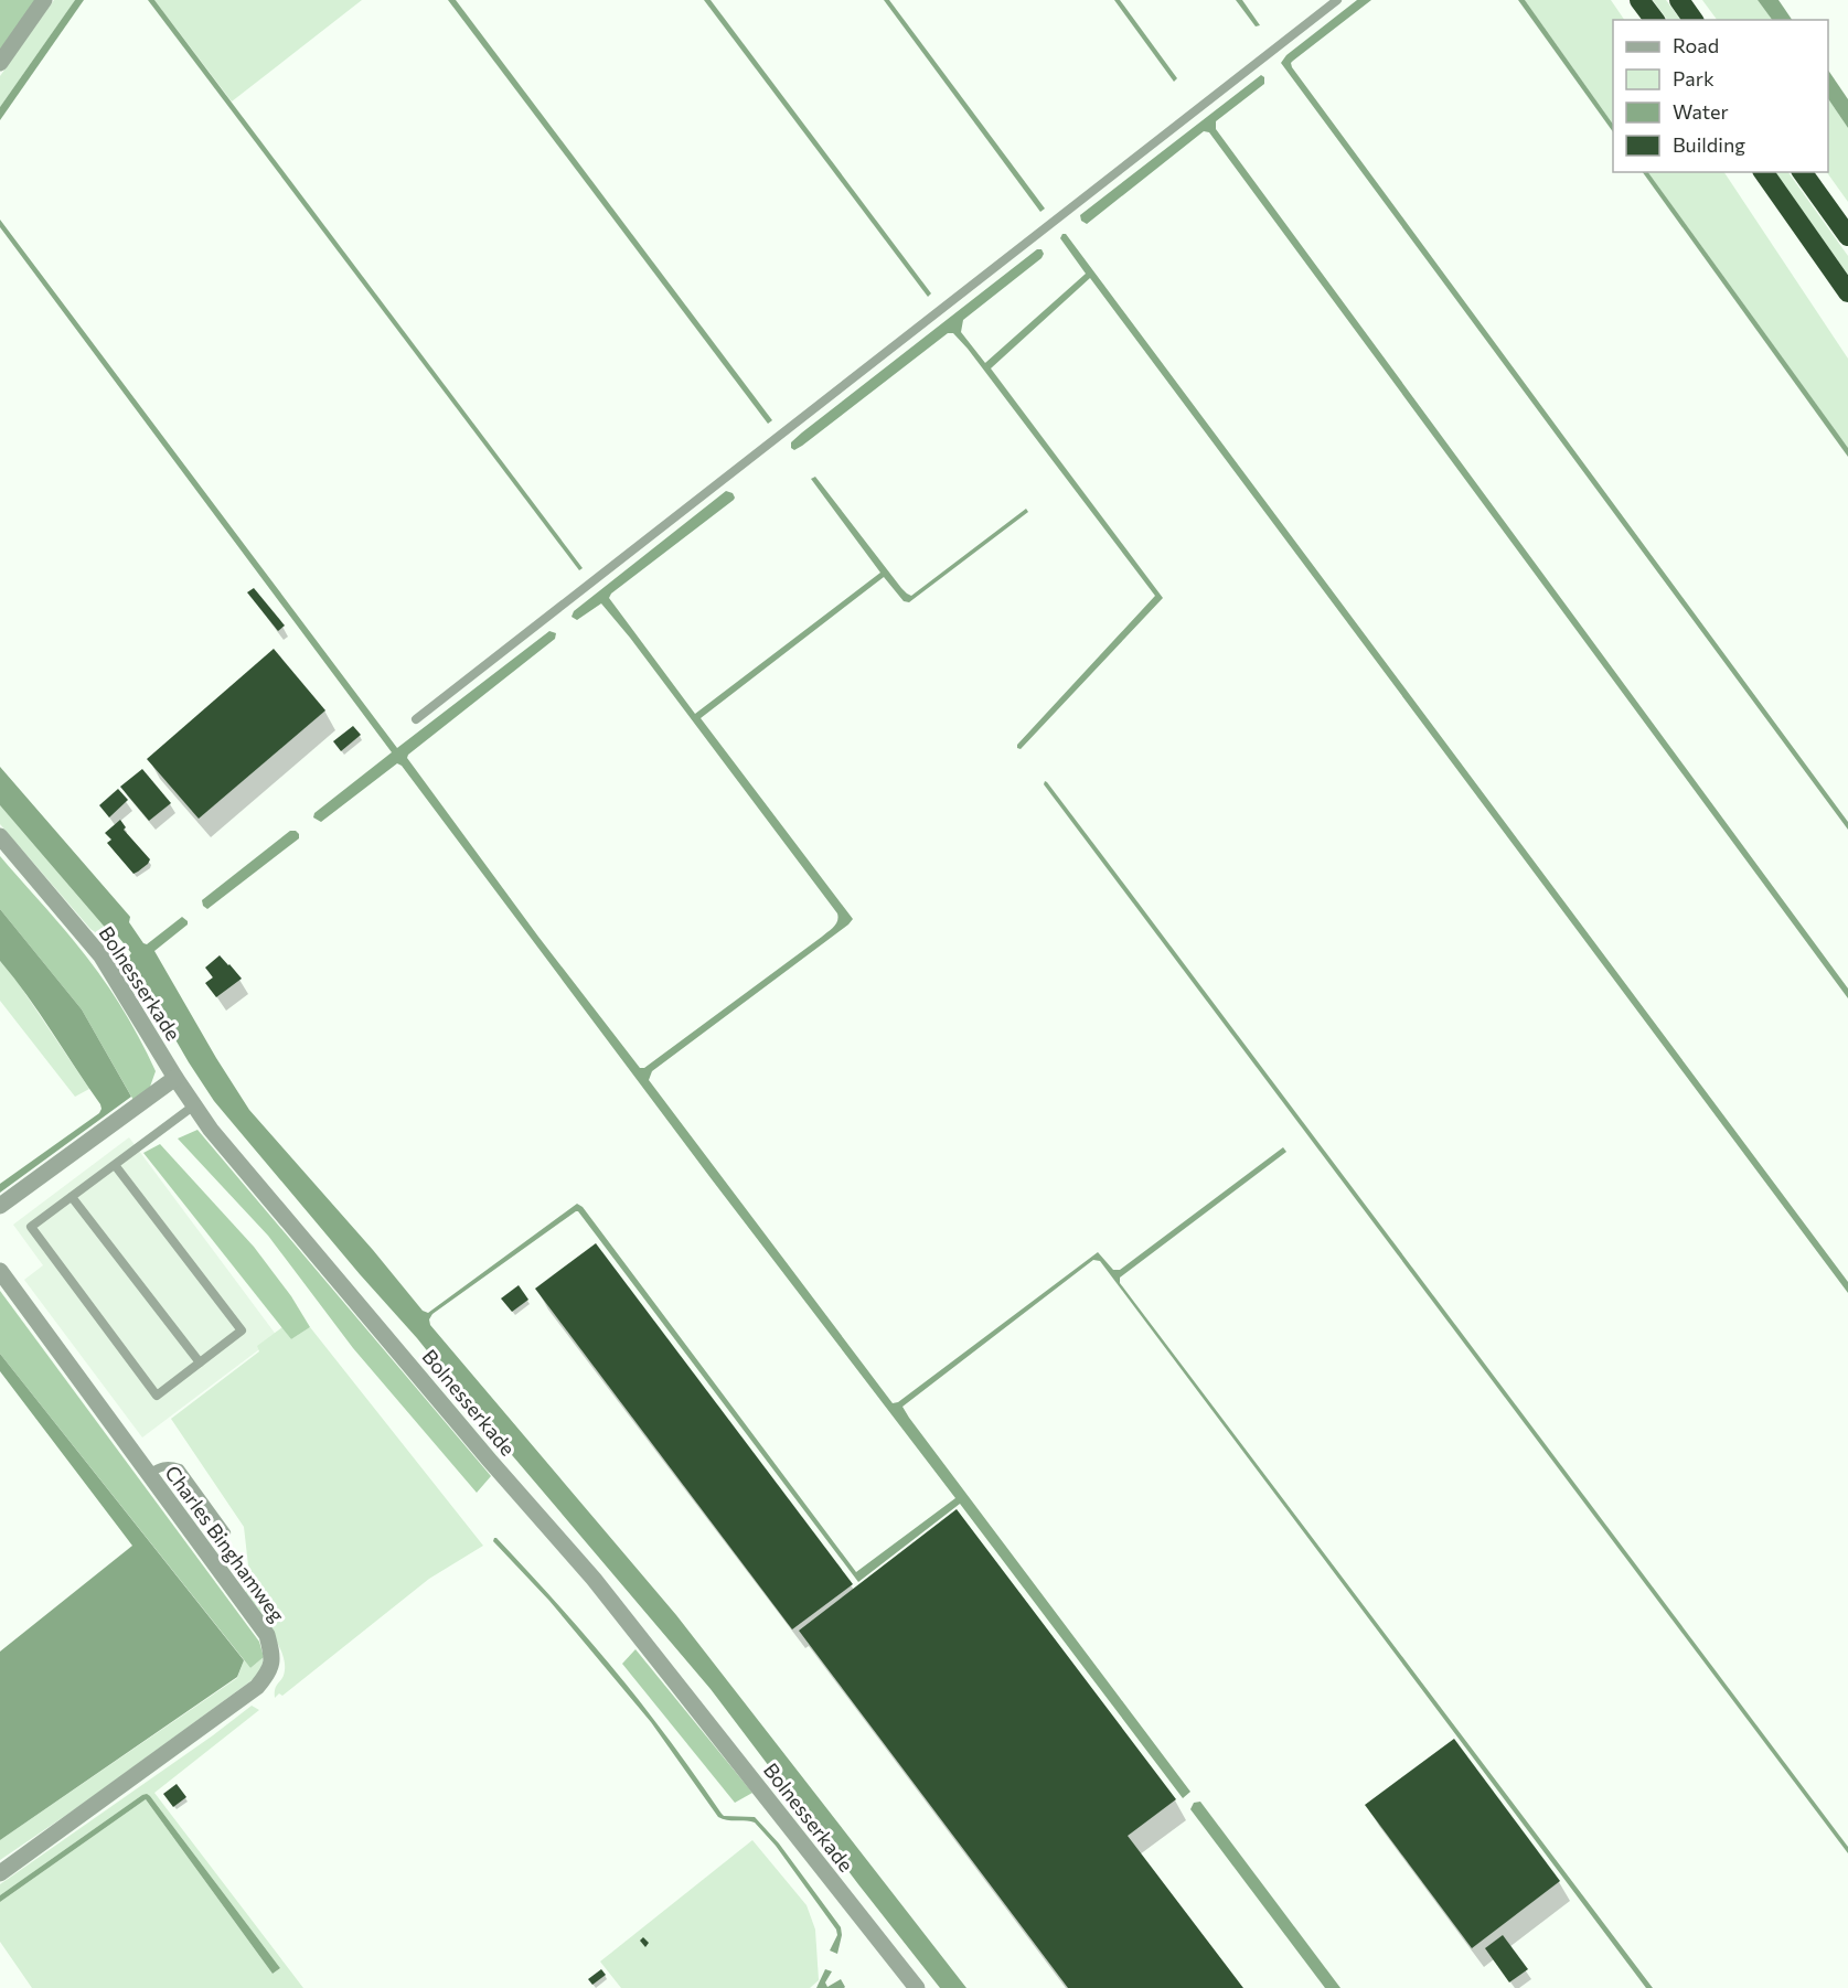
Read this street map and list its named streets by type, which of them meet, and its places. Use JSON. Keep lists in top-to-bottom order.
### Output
{
  "streets": {
    "street": ["Bolnesserkade", "Charles Binghamweg"]
  },
  "legend": [
    "Road",
    "Park",
    "Water",
    "Building"
  ]
}
